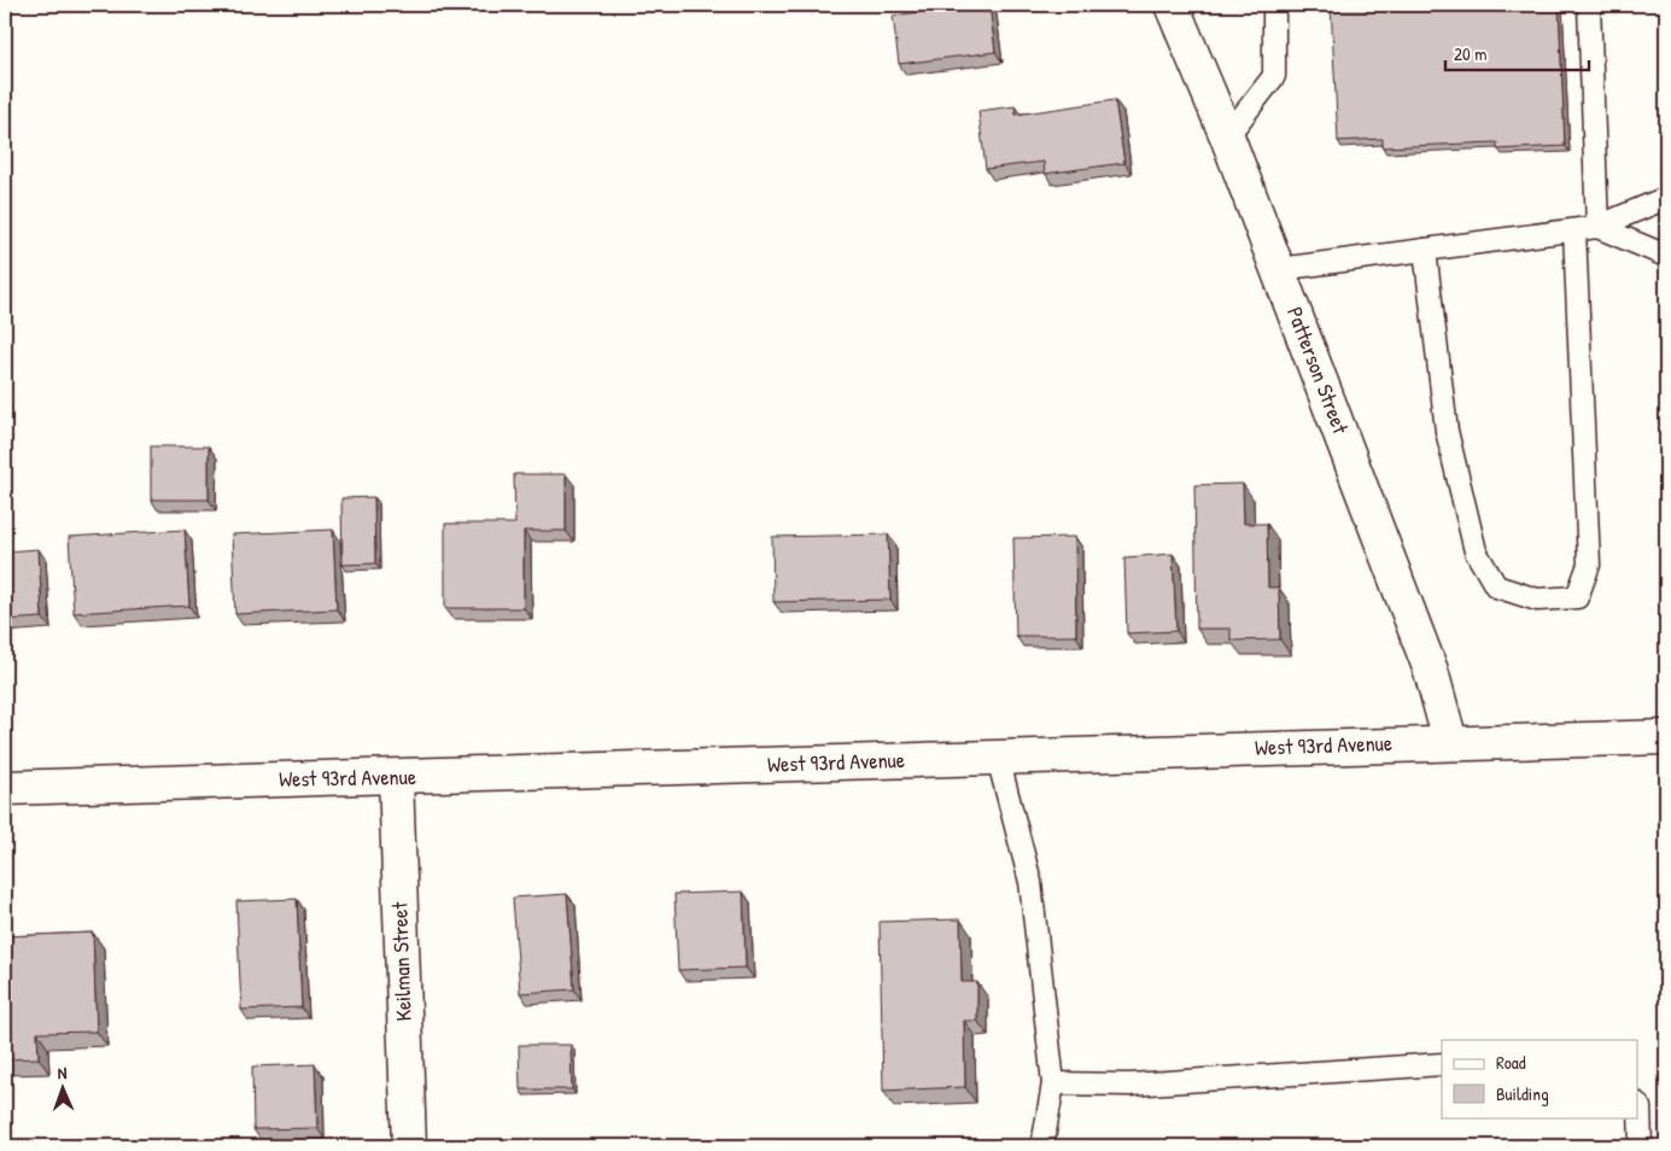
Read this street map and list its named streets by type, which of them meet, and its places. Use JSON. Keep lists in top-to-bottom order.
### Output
{
  "streets": {
    "street": ["Patterson Street", "West 93rd Avenue", "Keilman Street"]
  },
  "crossings": [
    ["Patterson Street", "West 93rd Avenue"],
    ["West 93rd Avenue", "Keilman Street"]
  ],
  "legend": ["Road", "Building"],
  "scale_bar": "20 m",
  "north": "top"
}
